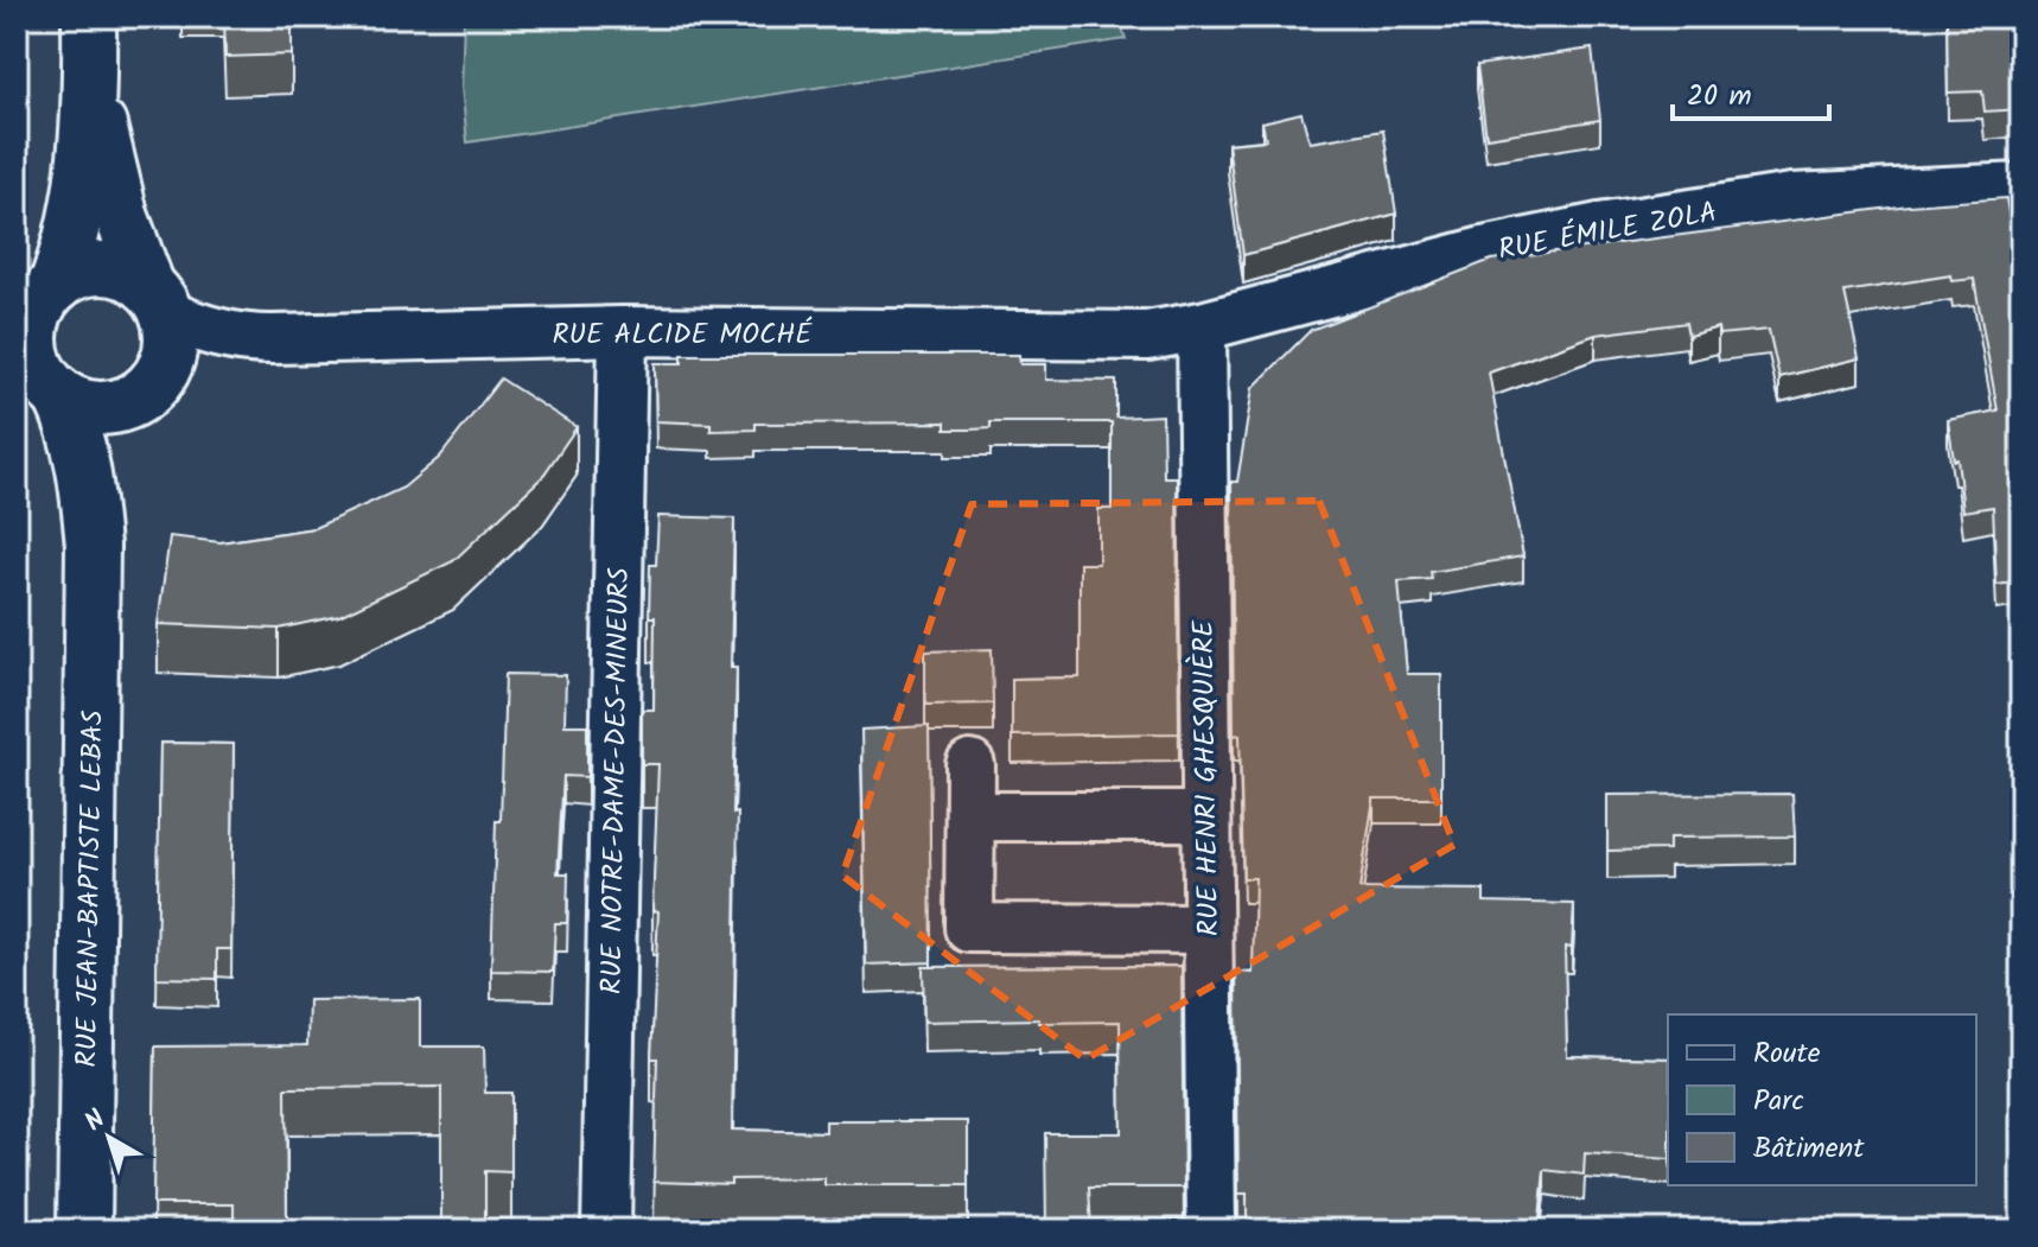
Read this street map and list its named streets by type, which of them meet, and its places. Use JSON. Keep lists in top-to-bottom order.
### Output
{
  "streets": {
    "street": [
      "RUE ÉMILE ZOLA",
      "RUE ALCIDE MOCHÉ",
      "RUE HENRI GHESQUIÈRE",
      "RUE NOTRE-DAME-DES-MINEURS",
      "RUE JEAN-BAPTISTE LEBAS"
    ]
  },
  "crossings": [
    ["RUE ÉMILE ZOLA", "RUE ALCIDE MOCHÉ"],
    ["RUE ÉMILE ZOLA", "RUE HENRI GHESQUIÈRE"],
    ["RUE ALCIDE MOCHÉ", "RUE HENRI GHESQUIÈRE"],
    ["RUE ALCIDE MOCHÉ", "RUE NOTRE-DAME-DES-MINEURS"],
    ["RUE ALCIDE MOCHÉ", "RUE JEAN-BAPTISTE LEBAS"]
  ],
  "legend": ["Route", "Parc", "Bâtiment"],
  "scale_bar": "20 m",
  "north": "top left"
}
